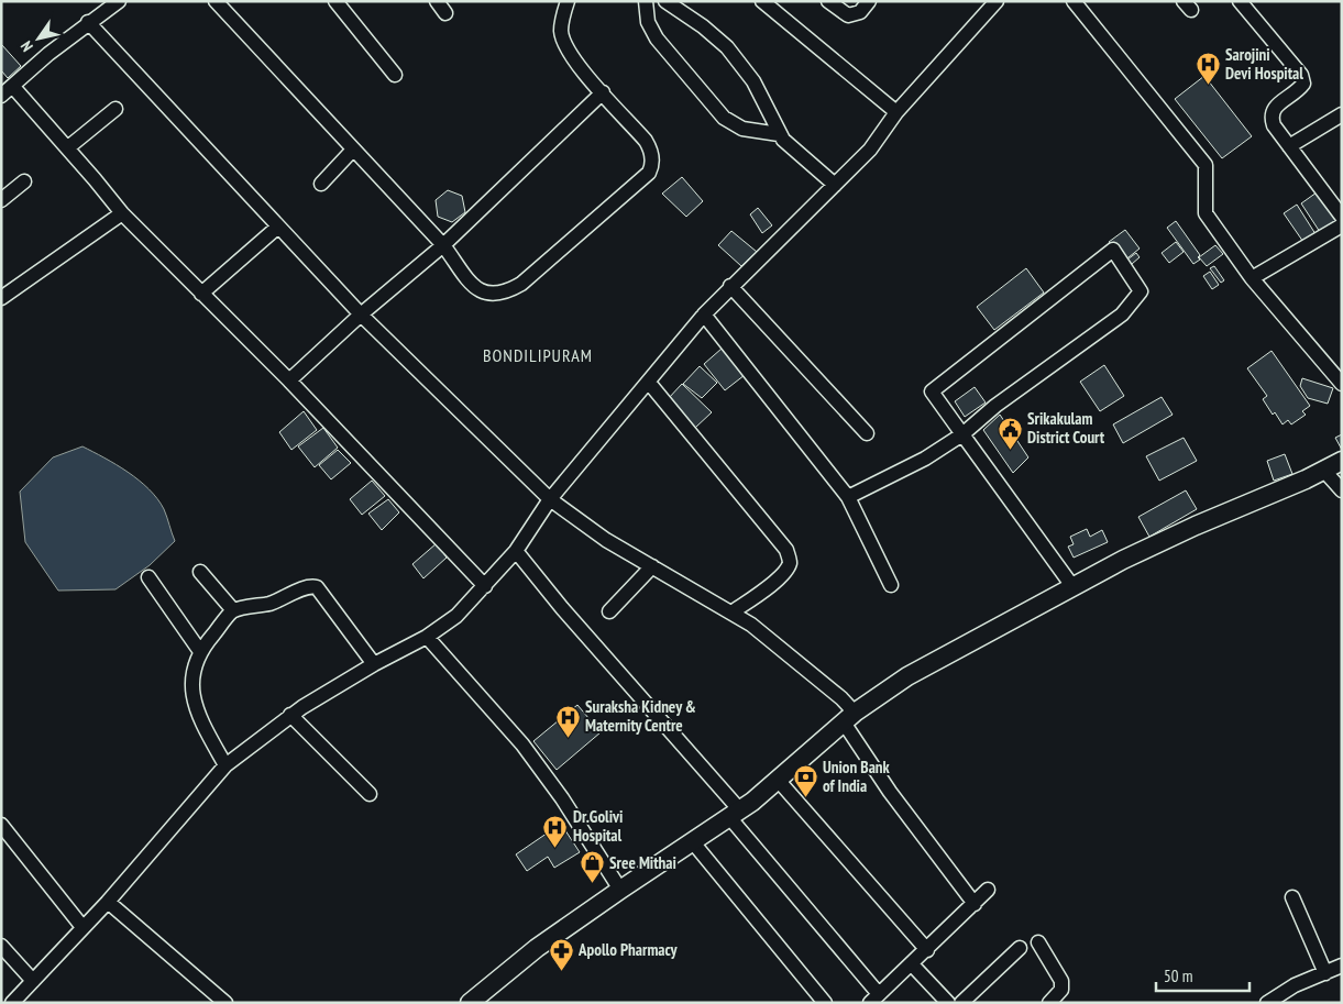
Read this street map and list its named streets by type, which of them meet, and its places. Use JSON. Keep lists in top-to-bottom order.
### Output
{
  "districts": ["BONDILIPURAM"],
  "places": {
    "hospital": ["Sarojini Devi Hospital", "Suraksha Kidney & Maternity Centre", "Dr.Golivi Hospital"],
    "public building": ["Srikakulam District Court"],
    "bank": ["Union Bank of India"],
    "shop": ["Sree Mithai"],
    "pharmacy": ["Apollo Pharmacy"]
  },
  "scale_bar": "50 m",
  "north": "bottom left"
}
